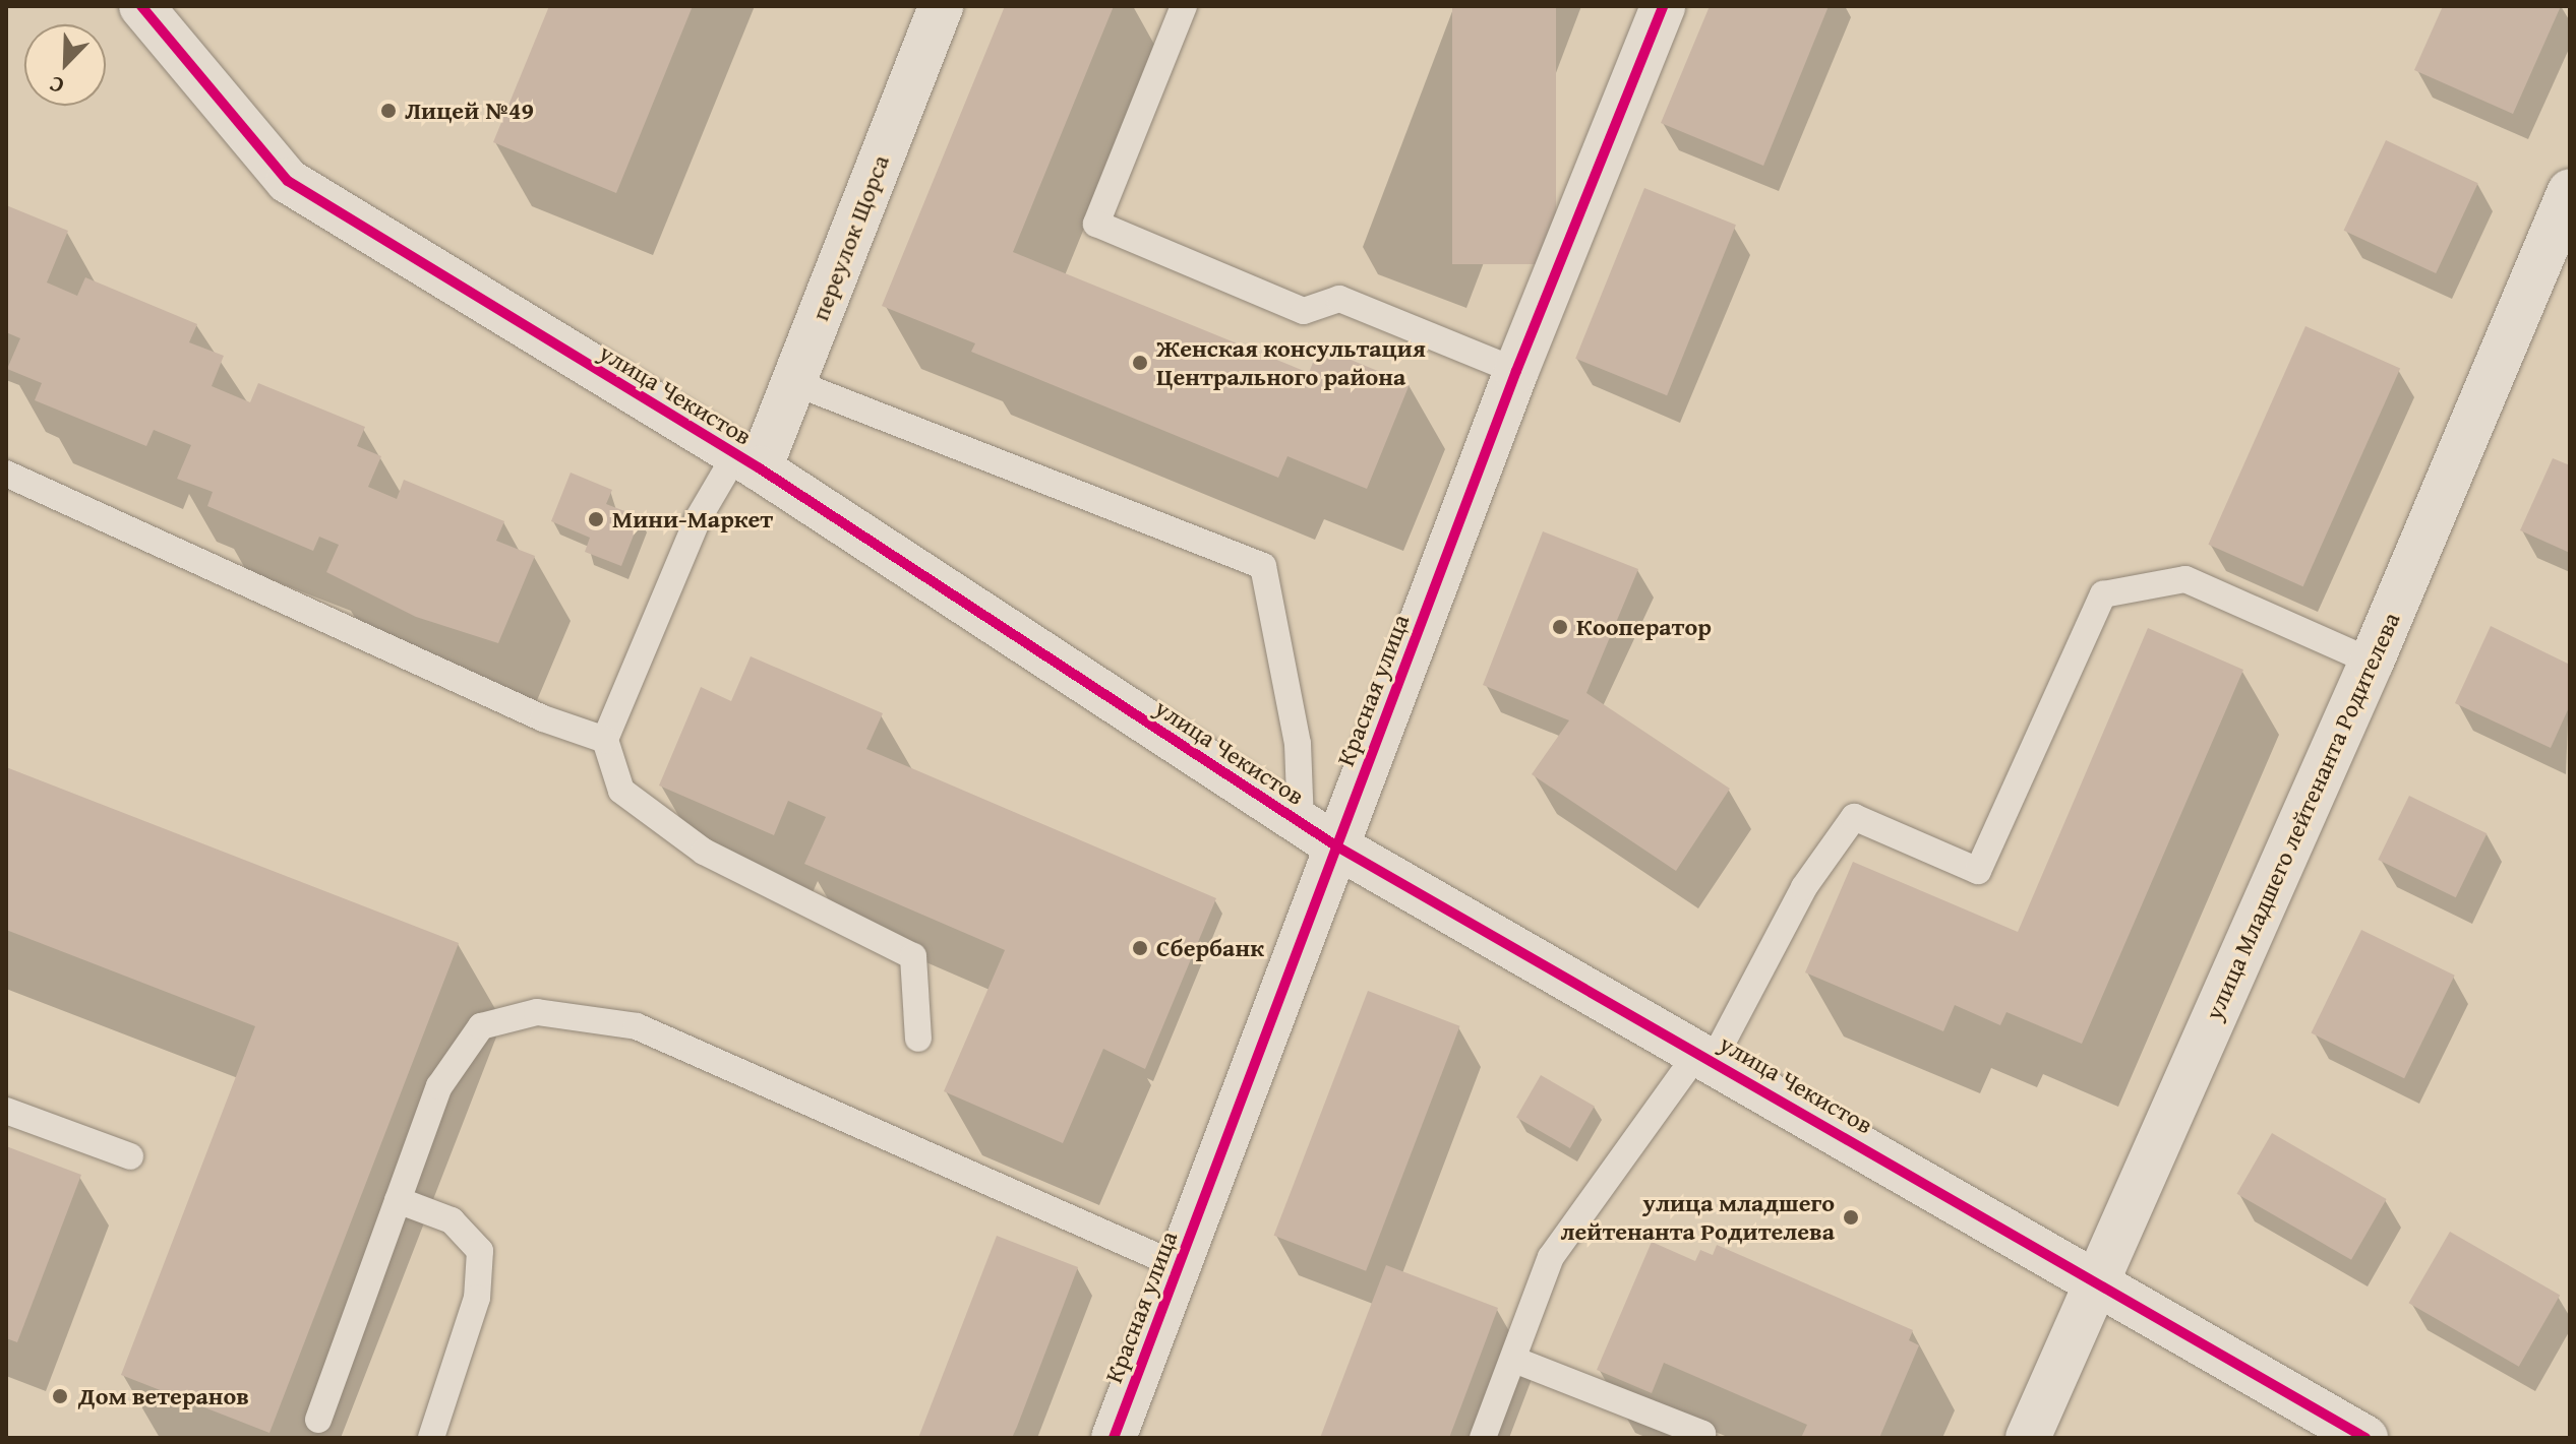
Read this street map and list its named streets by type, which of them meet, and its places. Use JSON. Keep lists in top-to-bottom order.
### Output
{
  "streets": {
    "street": [
      "переулок Щорса",
      "улица Чекистов",
      "Красная улица",
      "улица Младшего лейтенанта Родителева"
    ]
  },
  "crossings": [
    ["переулок Щорса", "улица Чекистов"],
    ["улица Чекистов", "Красная улица"],
    ["улица Чекистов", "улица Младшего лейтенанта Родителева"]
  ],
  "places": [
    "Лицей №49",
    "Женская консультация Центрального района",
    "Мини-Маркет",
    "Кооператор",
    "Сбербанк",
    "улица младшего лейтенанта Родителева",
    "Дом ветеранов"
  ],
  "north": "bottom left"
}
